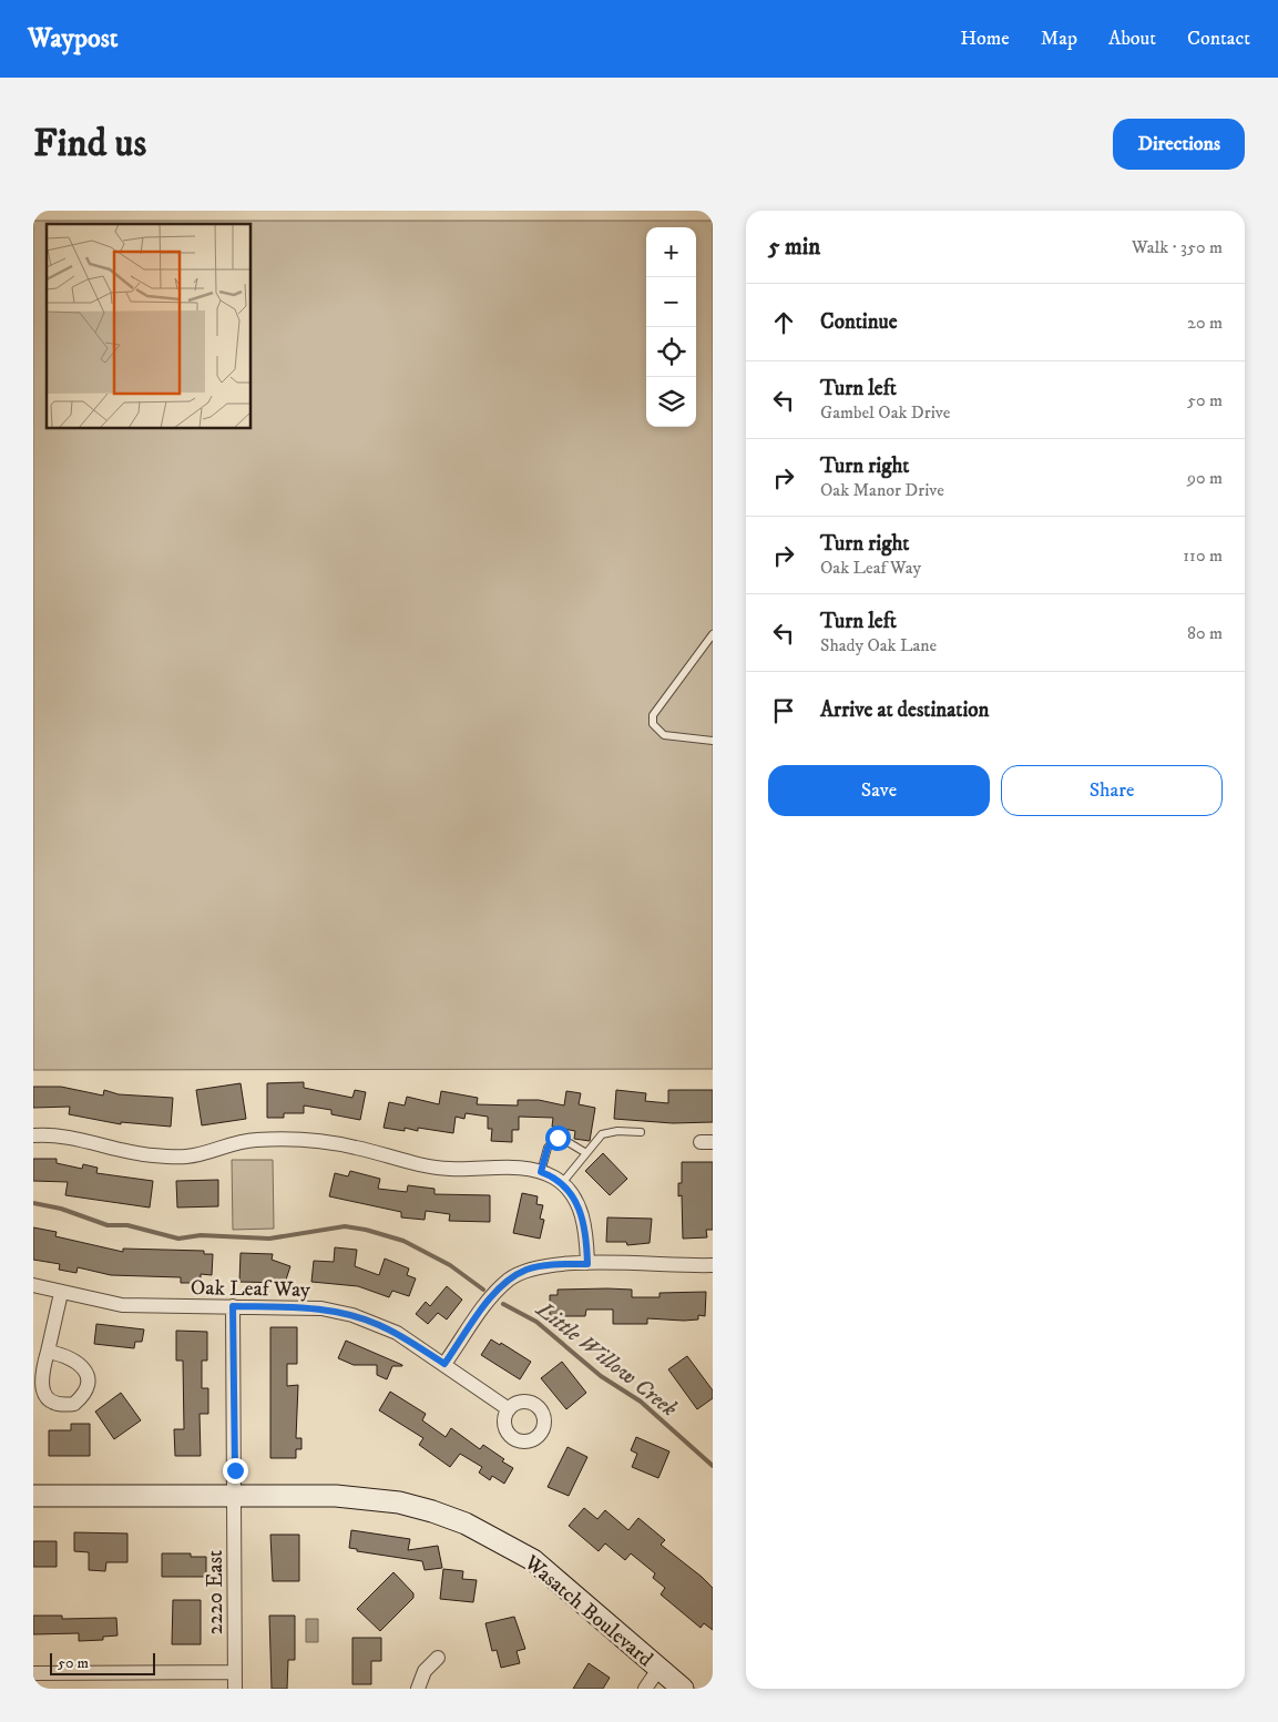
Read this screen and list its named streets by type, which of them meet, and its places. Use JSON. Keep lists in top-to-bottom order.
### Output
{
  "streets": {
    "main road": ["Wasatch Boulevard"],
    "street": ["Oak Leaf Way", "2220 East"]
  },
  "crossings": [
    ["Oak Leaf Way", "2220 East"],
    ["2220 East", "Wasatch Boulevard"]
  ],
  "water": ["Little Willow Creek"],
  "scale_bar": "50 m",
  "page": {
    "header": "Waypost",
    "nav": [
      "Home",
      "Map",
      "About",
      "Contact"
    ],
    "buttons": [
      "Directions",
      ["Save", "Share"]
    ],
    "title": "Find us",
    "heading": ["5 min", "Walk · 350 m"],
    "map_buttons": ["+", "−"],
    "list": [
      ["Continue", "20 m"],
      ["Turn left", "Gambel Oak Drive", "50 m"],
      ["Turn right", "Oak Manor Drive", "90 m"],
      ["Turn right", "Oak Leaf Way", "110 m"],
      ["Turn left", "Shady Oak Lane", "80 m"],
      "Arrive at destination"
    ],
    "scale": "50 m"
  }
}
